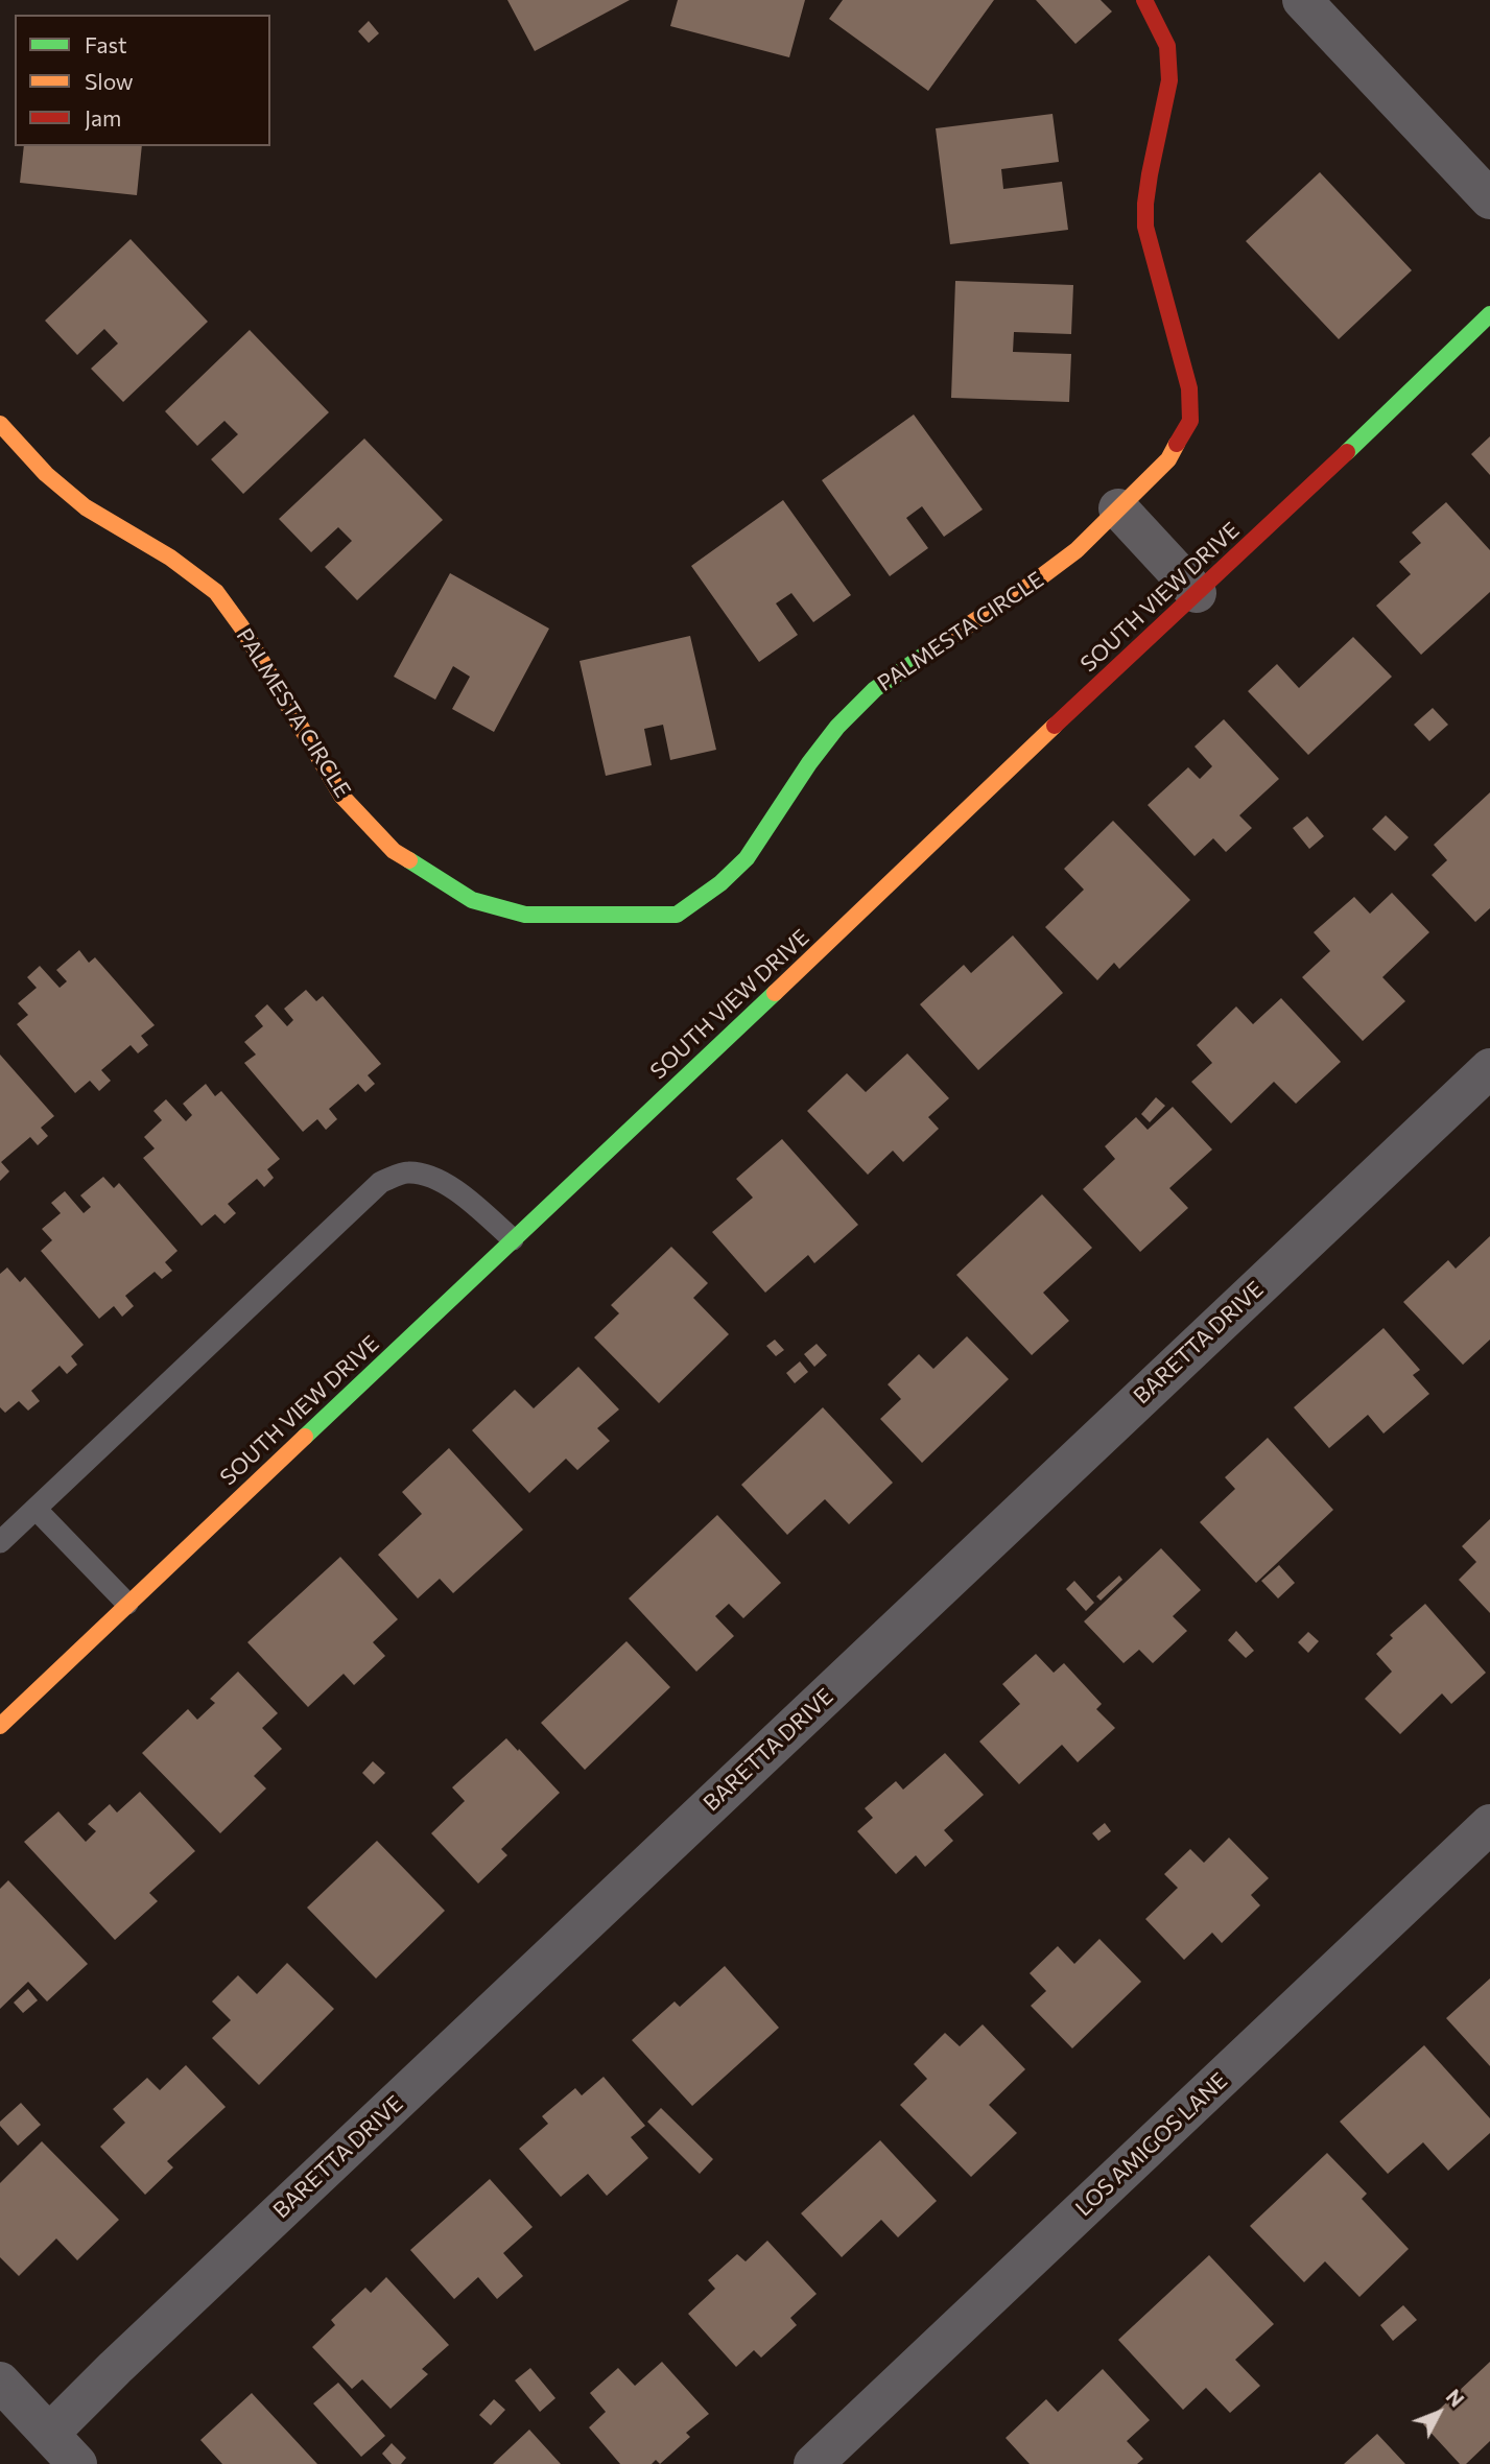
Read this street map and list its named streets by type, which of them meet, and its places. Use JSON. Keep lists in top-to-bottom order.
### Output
{
  "streets": {
    "street": [
      "SOUTH VIEW DRIVE",
      "PALMESTA CIRCLE",
      "BARETTA DRIVE",
      "LOS AMIGOS LANE"
    ]
  },
  "legend": ["Fast", "Slow", "Jam"],
  "north": "top right"
}
